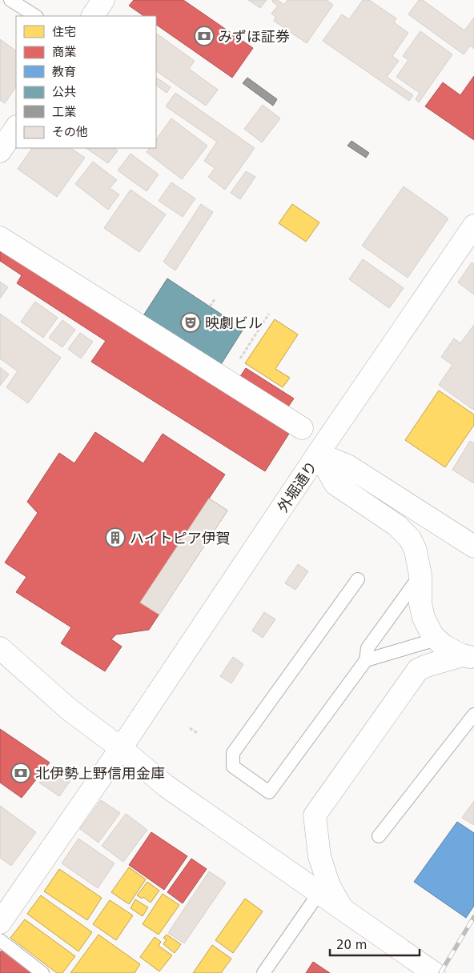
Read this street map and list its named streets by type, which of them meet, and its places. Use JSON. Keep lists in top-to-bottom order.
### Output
{
  "streets": {
    "street": ["外堀通り"]
  },
  "places": {
    "bank": ["みずほ証券", "北伊勢上野信用金庫"],
    "theatre": ["映劇ビル"],
    "building": ["ハイトピア伊賀"]
  },
  "legend": [
    "住宅",
    "商業",
    "教育",
    "公共",
    "工業",
    "その他"
  ],
  "scale_bar": "20 m"
}
